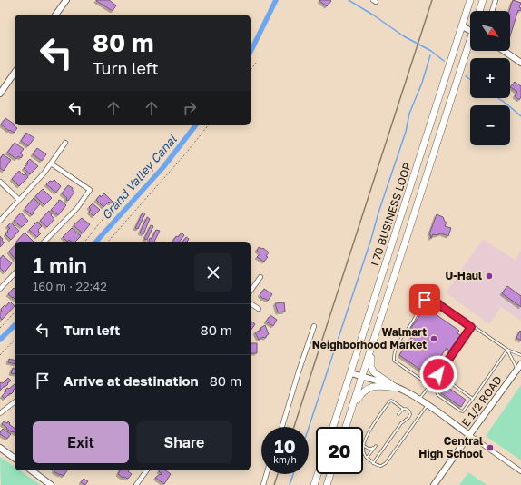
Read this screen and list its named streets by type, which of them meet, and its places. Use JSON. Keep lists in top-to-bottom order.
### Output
{
  "streets": {
    "main road": ["I 70 BUSINESS LOOP", "E 1/2 ROAD"]
  },
  "water": ["Grand Valley Canal"],
  "places": ["U-Haul", "Walmart Neighborhood Market", "Central High School"],
  "north": "bottom right",
  "page": {
    "map_buttons": ["+", "−"],
    "turn": ["80 m", "Turn left"],
    "heading": ["1 min", "160 m · 22:42"],
    "list": [
      {
        "name": "Turn left",
        "value": "80 m"
      },
      {
        "name": "Arrive at destination",
        "value": "80 m"
      }
    ],
    "buttons": ["Exit", "Share"],
    "speed": "10 km/h",
    "limit": "20"
  }
}
